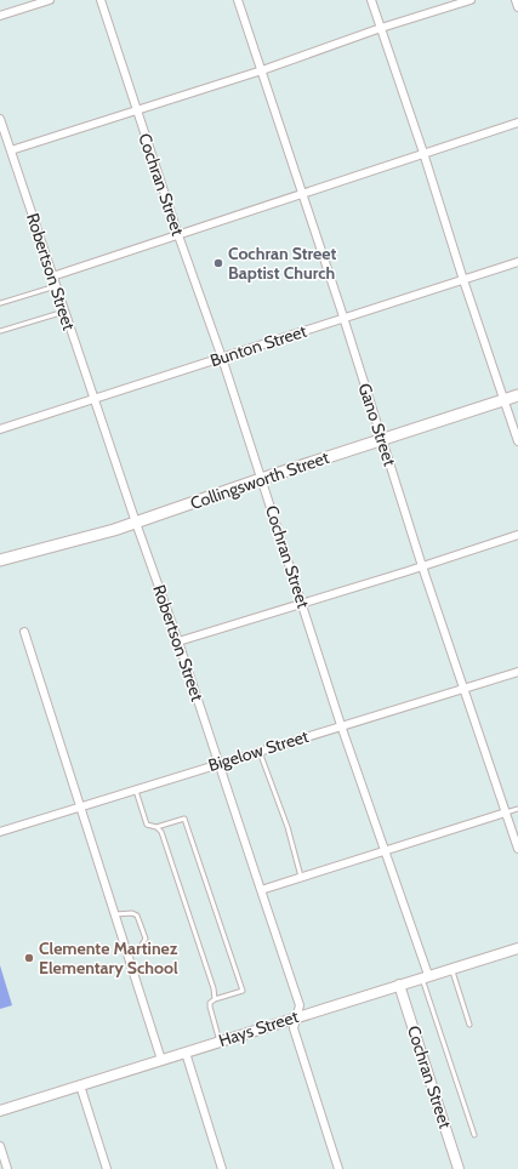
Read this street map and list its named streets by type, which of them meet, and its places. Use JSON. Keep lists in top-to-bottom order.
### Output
{
  "streets": {
    "main road": ["Collingsworth Street"],
    "street": [
      "Cochran Street",
      "Robertson Street",
      "Bunton Street",
      "Gano Street",
      "Bigelow Street",
      "Hays Street"
    ]
  },
  "crossings": [
    ["Cochran Street", "Bunton Street"],
    ["Cochran Street", "Collingsworth Street"],
    ["Cochran Street", "Bigelow Street"],
    ["Cochran Street", "Hays Street"],
    ["Robertson Street", "Bunton Street"],
    ["Robertson Street", "Collingsworth Street"],
    ["Robertson Street", "Bigelow Street"],
    ["Robertson Street", "Hays Street"],
    ["Bunton Street", "Gano Street"],
    ["Gano Street", "Collingsworth Street"],
    ["Gano Street", "Bigelow Street"]
  ],
  "places": ["Cochran Street Baptist Church", "Clemente Martinez Elementary School"]
}
